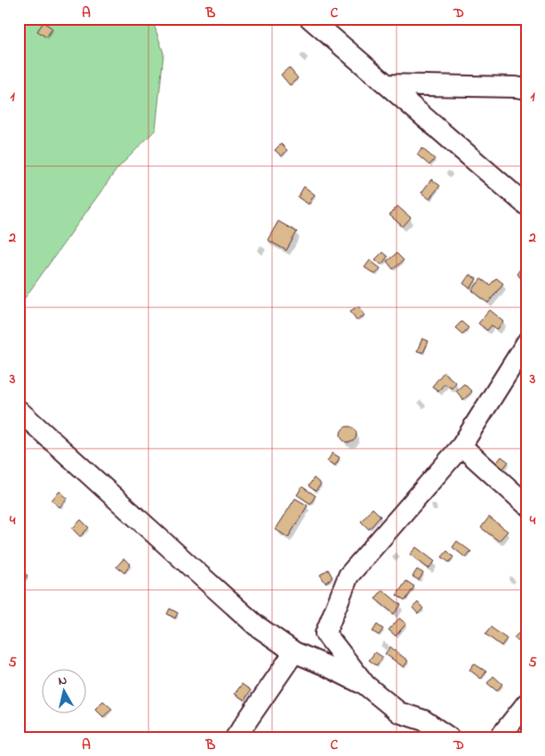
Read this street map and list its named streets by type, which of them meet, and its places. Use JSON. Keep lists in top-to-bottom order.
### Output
{
  "north": "top",
  "grid": {
    "columns": [
      "A",
      "B",
      "C",
      "D"
    ],
    "rows": [
      "1",
      "2",
      "3",
      "4",
      "5"
    ]
  }
}
